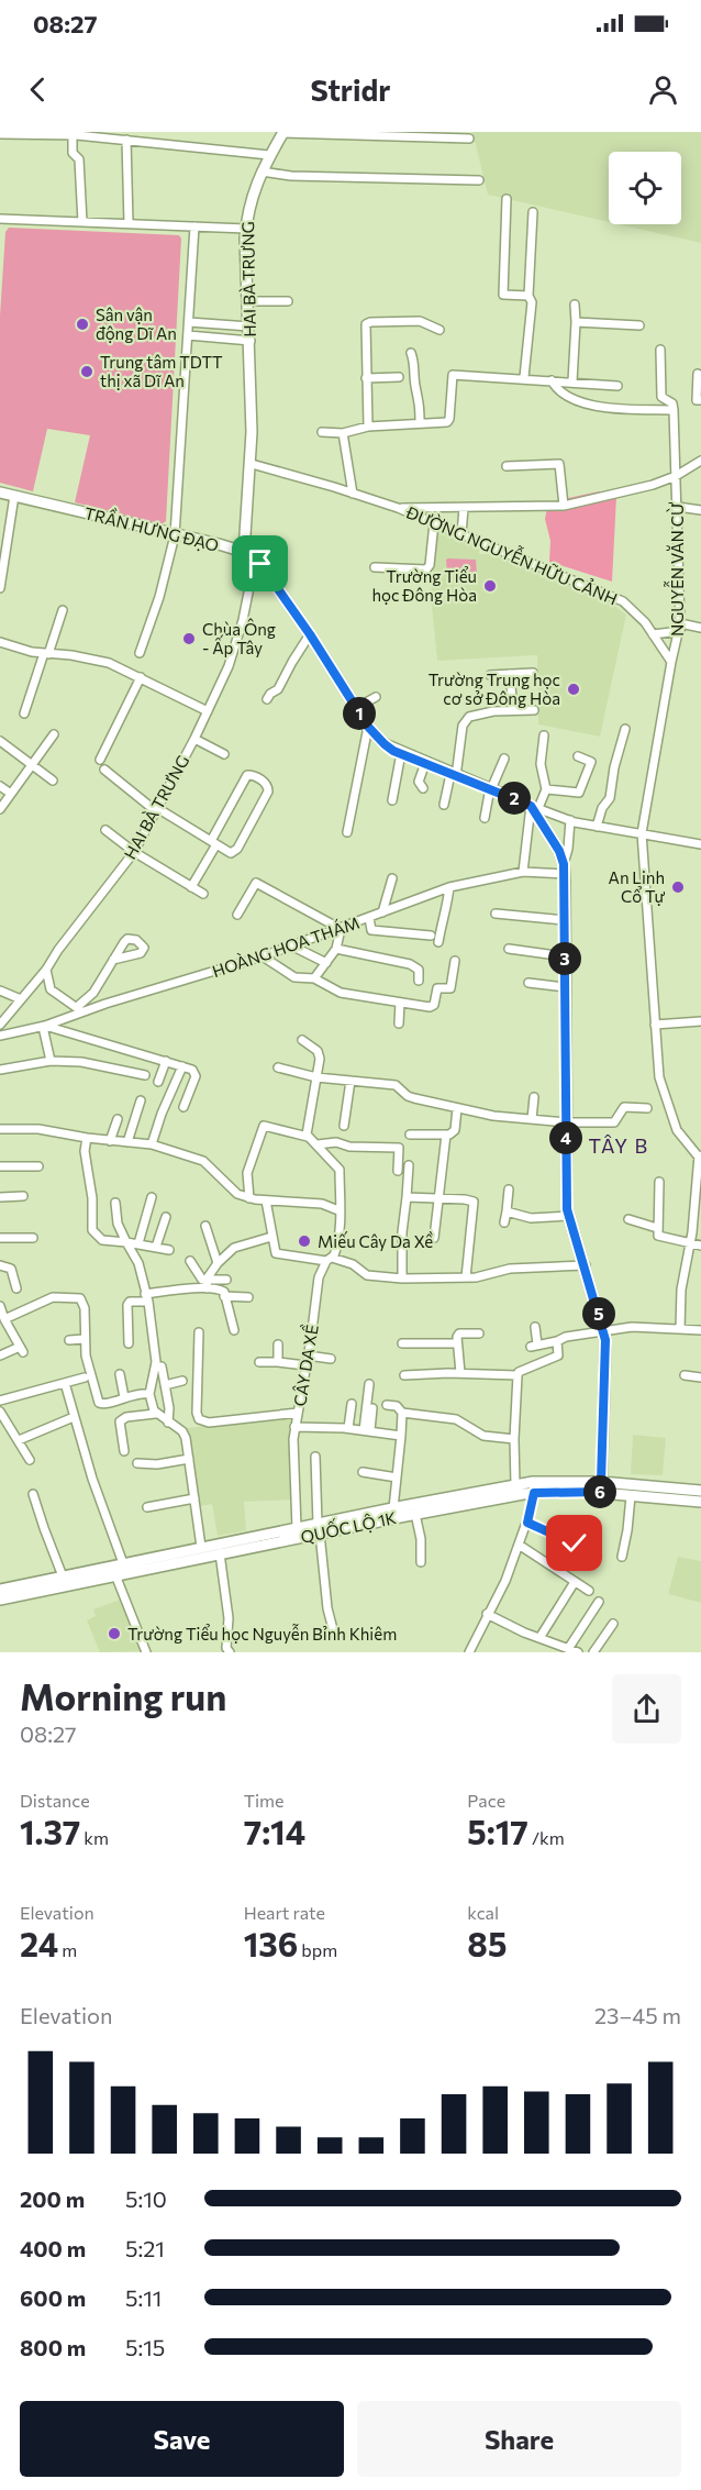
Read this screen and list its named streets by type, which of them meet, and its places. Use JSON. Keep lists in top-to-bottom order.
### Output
{
  "streets": {
    "main road": ["HAI BÀ TRƯNG", "TRẦN HƯNG ĐẠO", "QUỐC LỘ 1K"],
    "street": [
      "ĐƯỜNG NGUYỄN HỮU CẢNH",
      "NGUYỄN VĂN CỪ",
      "HOÀNG HOA THÁM",
      "CÂY DA XỀ"
    ]
  },
  "crossings": [
    ["HAI BÀ TRƯNG", "TRẦN HƯNG ĐẠO"],
    ["HAI BÀ TRƯNG", "ĐƯỜNG NGUYỄN HỮU CẢNH"],
    ["ĐƯỜNG NGUYỄN HỮU CẢNH", "NGUYỄN VĂN CỪ"],
    ["CÂY DA XỀ", "QUỐC LỘ 1K"]
  ],
  "districts": ["TÂY B"],
  "places": [
    "Sân vận động Dĩ An",
    "Trung tâm TDTT thị xã Dĩ An",
    "Trường Tiểu học Đông Hòa",
    "Chùa Ông - Ấp Tây",
    "Trường Trung học cơ sở Đông Hòa",
    "An Linh Cổ Tự",
    "Miếu Cây Da Xề",
    "Trường Tiểu học Nguyễn Bỉnh Khiêm"
  ],
  "page": {
    "status": "08:27",
    "header": "Stridr",
    "pins": [
      "1",
      "2",
      "3",
      "4",
      "5",
      "6"
    ],
    "heading": ["Morning run", "08:27"],
    "stats": [
      ["Distance", "1.37 km"],
      ["Time", "7:14"],
      ["Pace", "5:17 /km"],
      ["Elevation", "24 m"],
      ["Heart rate", "136 bpm"],
      ["kcal", "85"]
    ],
    "chart": ["Elevation", "23–45 m"],
    "list": [
      {
        "name": "200 m",
        "note": "5:10"
      },
      {
        "name": "400 m",
        "note": "5:21"
      },
      {
        "name": "600 m",
        "note": "5:11"
      },
      {
        "name": "800 m",
        "note": "5:15"
      }
    ],
    "buttons": ["Save", "Share"]
  }
}
